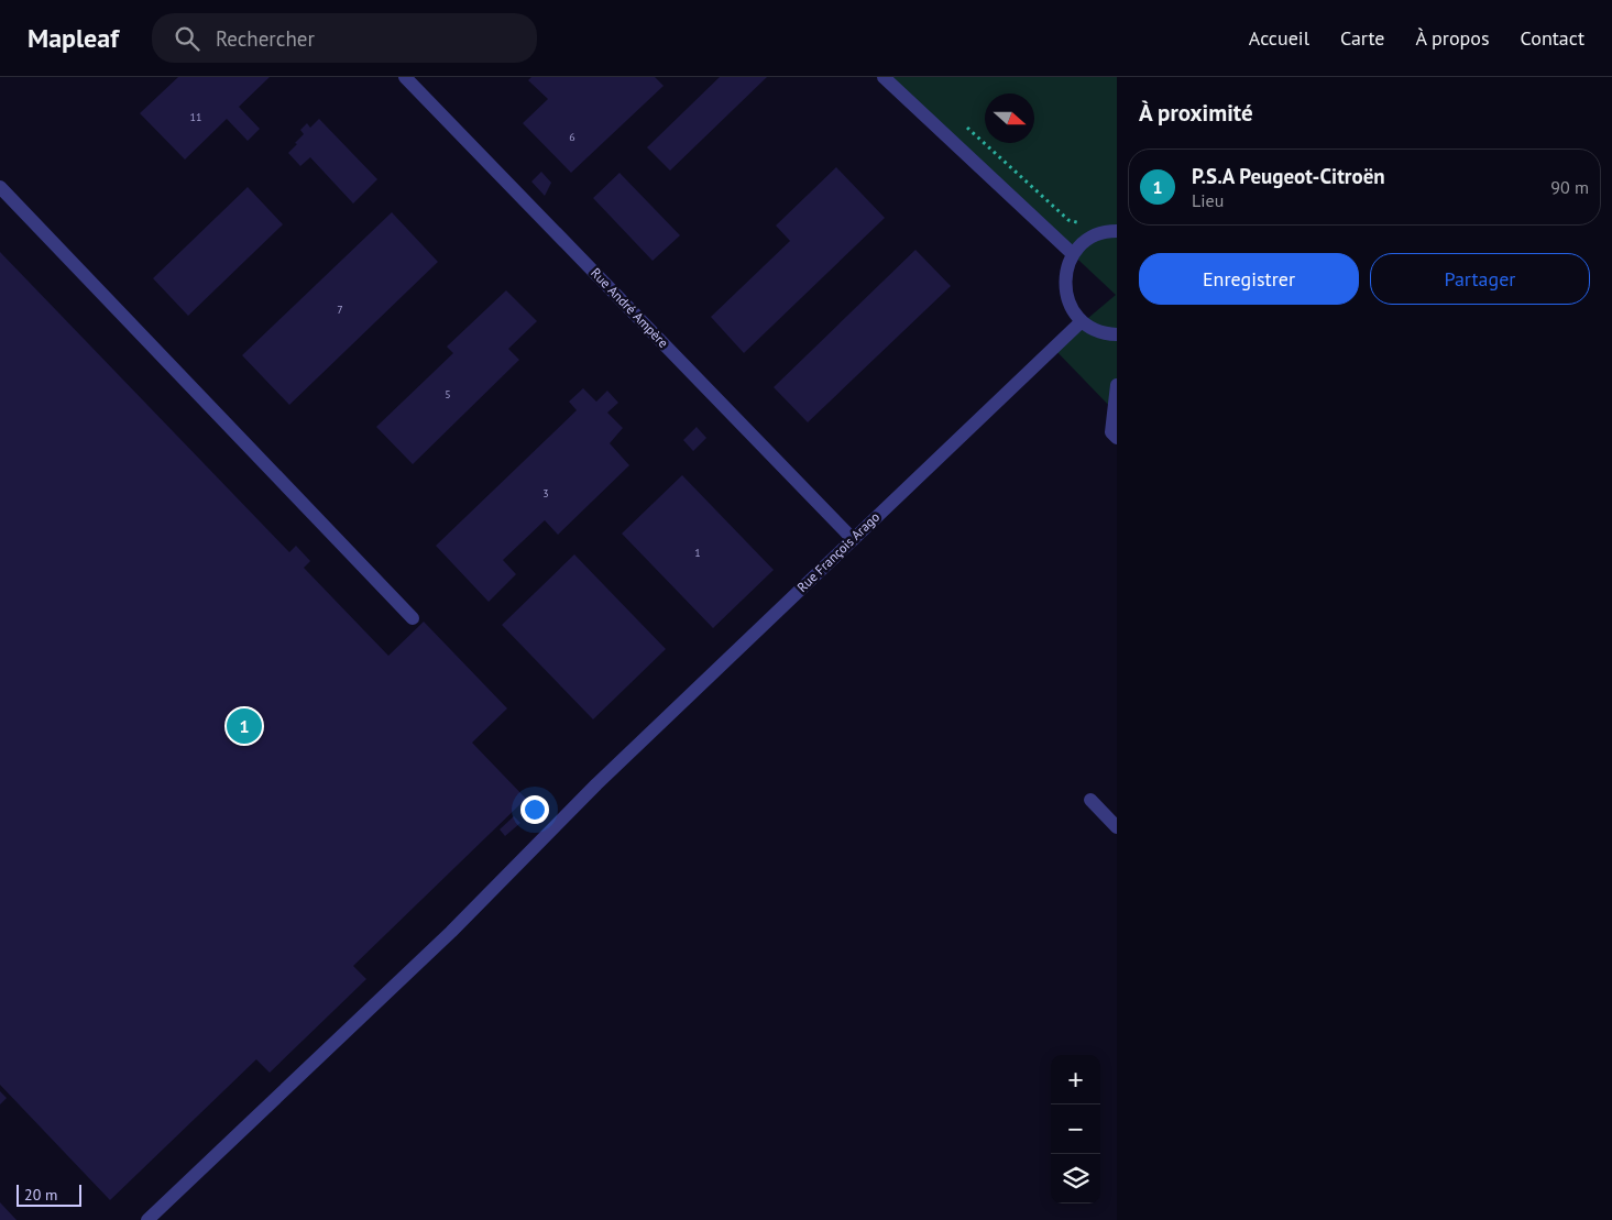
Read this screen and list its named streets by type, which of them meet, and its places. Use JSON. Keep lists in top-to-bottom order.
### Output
{
  "streets": {
    "street": ["Rue André Ampère", "Rue François Arago"]
  },
  "crossings": [
    ["Rue André Ampère", "Rue François Arago"]
  ],
  "house_numbers": [
    "11",
    "6",
    "7",
    "5",
    "3",
    "1"
  ],
  "scale_bar": "20 m",
  "north": "right",
  "page": {
    "header": "Mapleaf",
    "search": "Rechercher",
    "nav": [
      "Accueil",
      "Carte",
      "À propos",
      "Contact"
    ],
    "heading": "À proximité",
    "list": [
      {
        "mark": "1",
        "name": "P.S.A Peugeot-Citroën",
        "note": "Lieu",
        "value": "90 m"
      }
    ],
    "buttons": ["Enregistrer", "Partager"],
    "pins": "1",
    "map_buttons": ["+", "−"],
    "scale": "20 m"
  }
}
